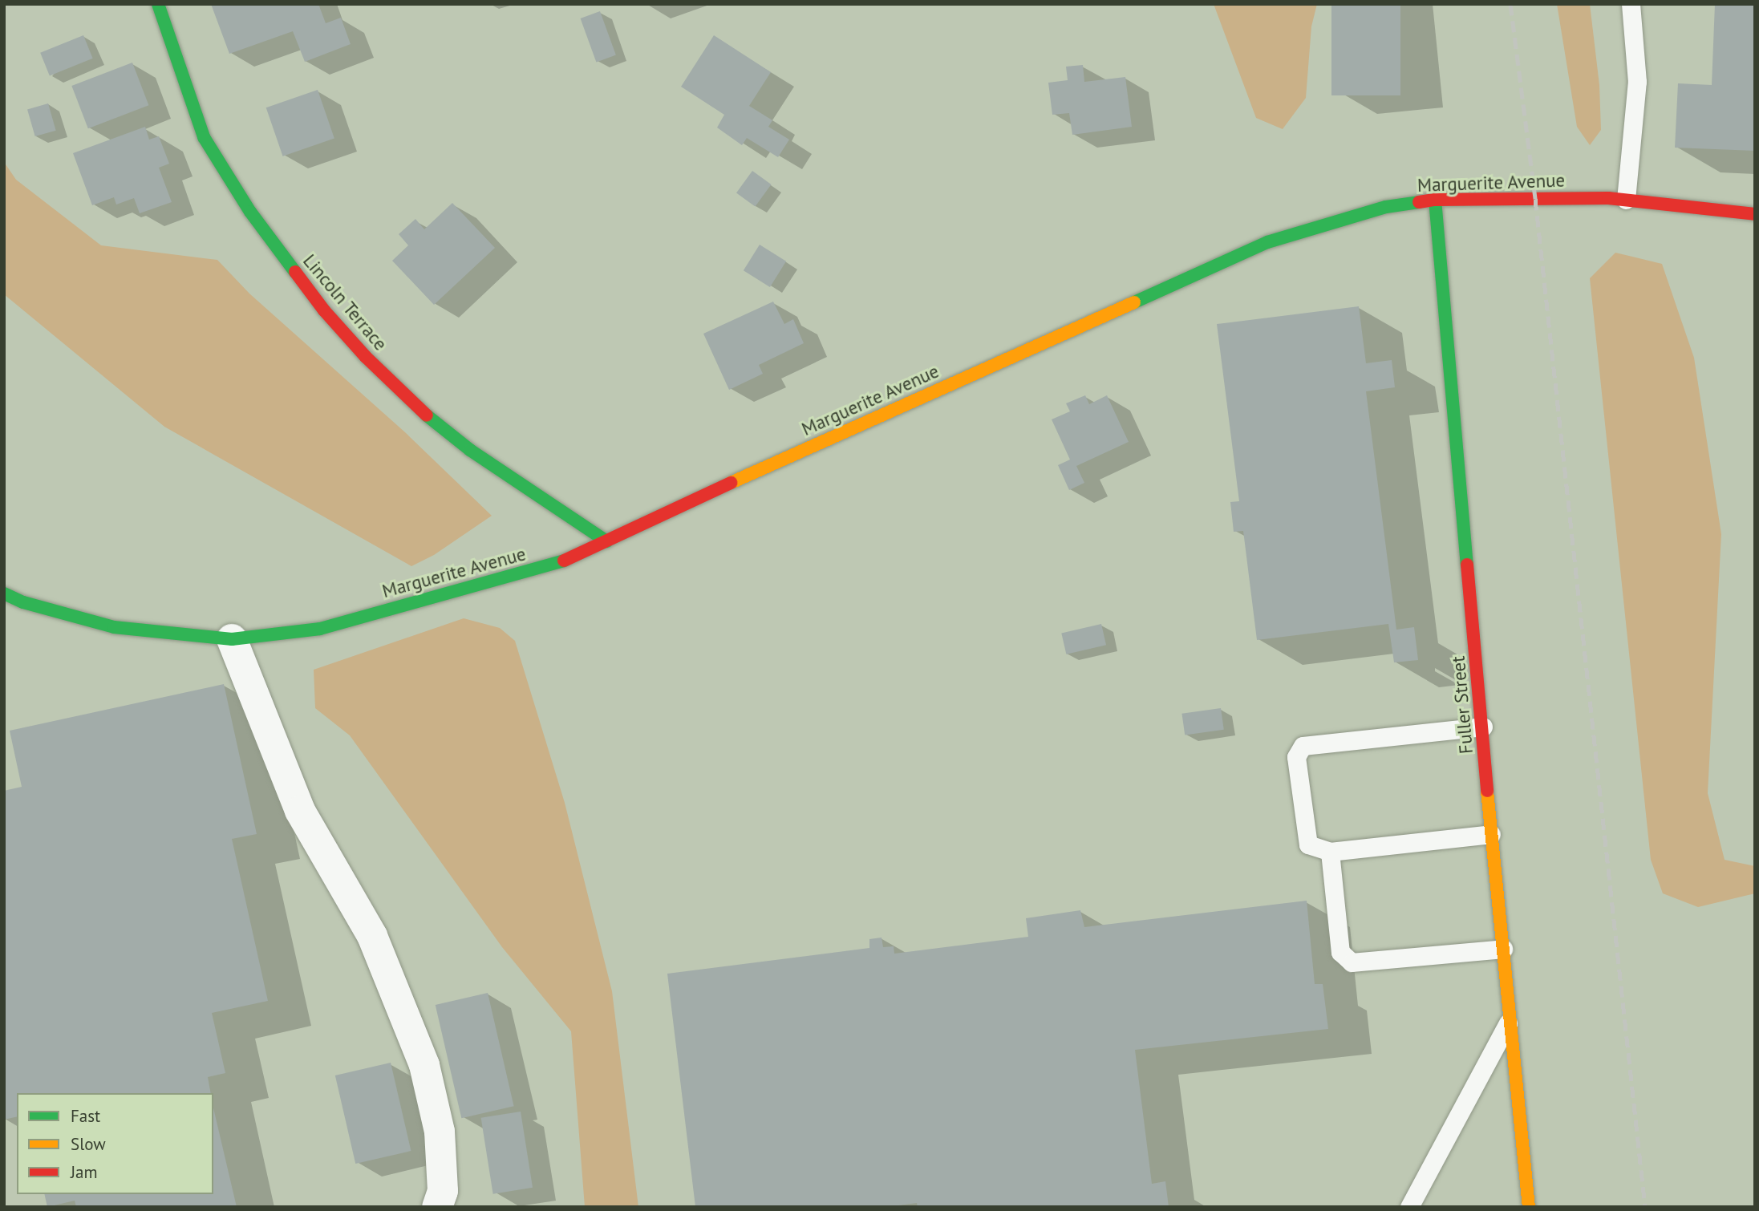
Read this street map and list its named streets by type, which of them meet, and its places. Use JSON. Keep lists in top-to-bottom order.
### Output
{
  "streets": {
    "street": ["Marguerite Avenue", "Lincoln Terrace", "Fuller Street"]
  },
  "crossings": [
    ["Marguerite Avenue", "Lincoln Terrace"],
    ["Marguerite Avenue", "Fuller Street"]
  ],
  "legend": ["Fast", "Slow", "Jam"]
}
